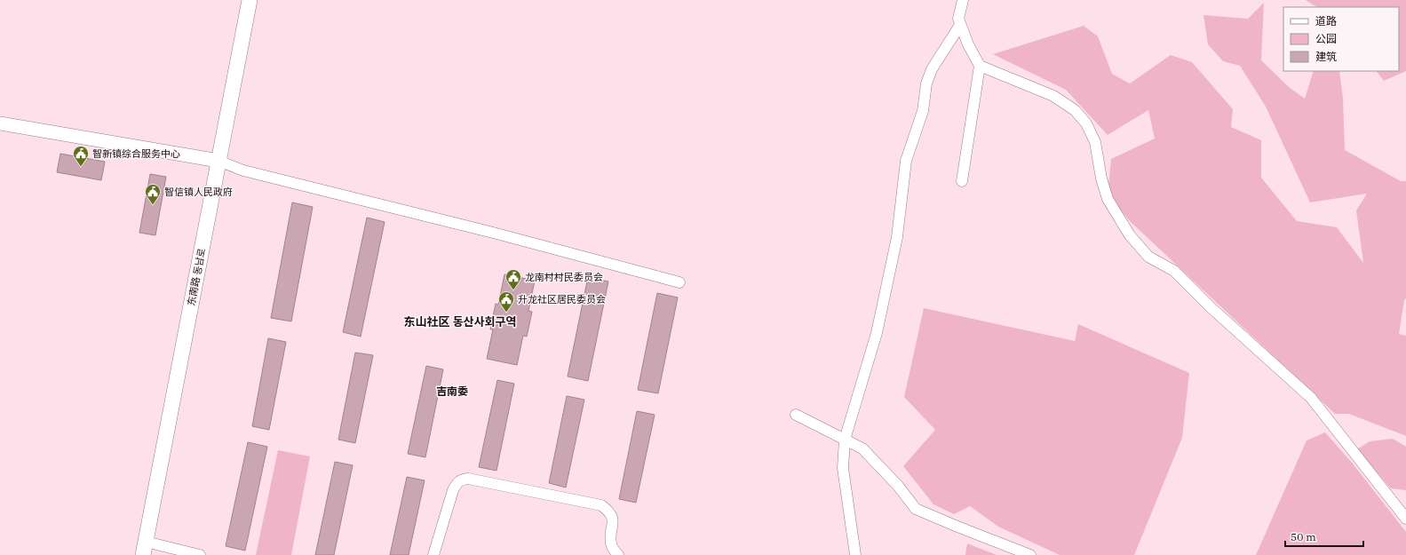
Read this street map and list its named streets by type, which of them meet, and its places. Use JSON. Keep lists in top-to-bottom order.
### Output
{
  "streets": {
    "main road": ["东南路 동남로"]
  },
  "districts": ["东山社区 동산사회구역", "吉南委"],
  "places": {
    "public building": [
      "智新镇综合服务中心",
      "智信镇人民政府",
      "龙南村村民委员会",
      "升龙社区居民委员会"
    ]
  },
  "legend": ["道路", "公园", "建筑"],
  "scale_bar": "50 m"
}
